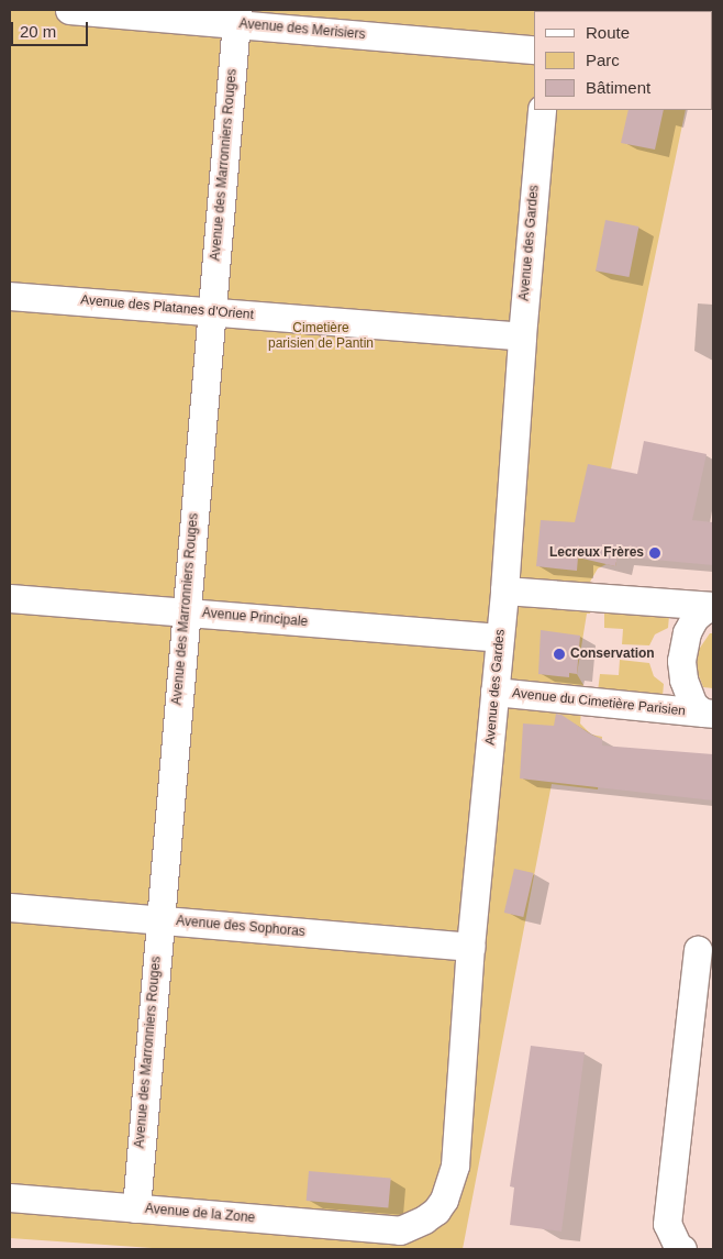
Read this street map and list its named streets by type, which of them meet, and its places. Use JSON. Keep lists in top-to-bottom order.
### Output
{
  "streets": {
    "street": [
      "Avenue des Merisiers",
      "Avenue des Marronniers Rouges",
      "Avenue des Gardes",
      "Avenue des Platanes d'Orient",
      "Avenue Principale",
      "Avenue du Cimetière Parisien",
      "Avenue des Sophoras",
      "Avenue de la Zone"
    ]
  },
  "crossings": [
    ["Avenue des Merisiers", "Avenue des Marronniers Rouges"],
    ["Avenue des Marronniers Rouges", "Avenue des Platanes d'Orient"],
    ["Avenue des Marronniers Rouges", "Avenue Principale"],
    ["Avenue des Marronniers Rouges", "Avenue des Sophoras"],
    ["Avenue des Marronniers Rouges", "Avenue de la Zone"],
    ["Avenue des Gardes", "Avenue des Platanes d'Orient"],
    ["Avenue des Gardes", "Avenue Principale"],
    ["Avenue des Gardes", "Avenue du Cimetière Parisien"],
    ["Avenue des Gardes", "Avenue des Sophoras"],
    ["Avenue des Gardes", "Avenue de la Zone"]
  ],
  "parks": ["Cimetière parisien de Pantin"],
  "places": ["Lecreux Frères", "Conservation"],
  "legend": ["Route", "Parc", "Bâtiment"],
  "scale_bar": "20 m"
}
